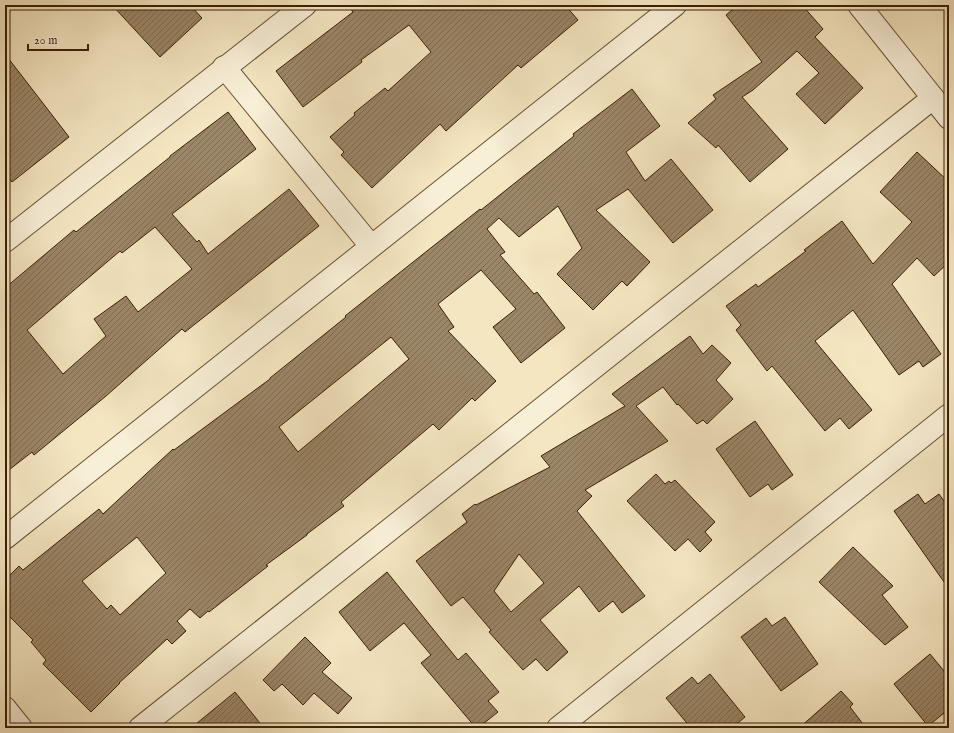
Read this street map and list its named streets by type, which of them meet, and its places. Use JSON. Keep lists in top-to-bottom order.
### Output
{
  "scale_bar": "20 m"
}
